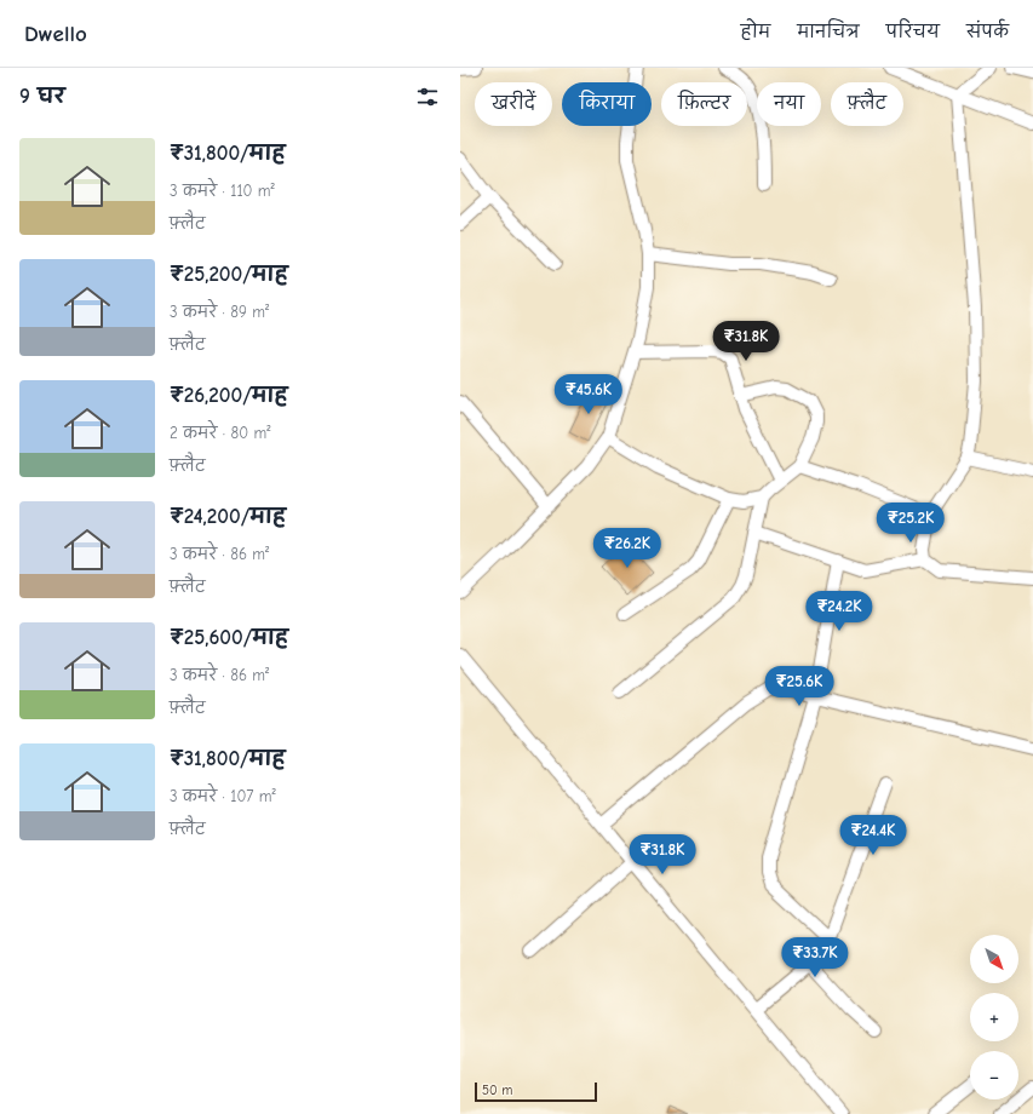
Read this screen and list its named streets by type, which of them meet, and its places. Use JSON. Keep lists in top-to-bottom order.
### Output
{
  "scale_bar": "50 m",
  "north": "bottom right",
  "page": {
    "header": "Dwello",
    "nav": [
      "होम",
      "मानचित्र",
      "परिचय",
      "संपर्क"
    ],
    "heading": "9 घर",
    "chip": [
      "खरीदें",
      "किराया",
      "फ़िल्टर",
      "नया",
      "फ़्लैट"
    ],
    "list": [
      {
        "name": "₹31,800/माह",
        "note": "3 कमरे · 110 m² · फ़्लैट"
      },
      {
        "name": "₹25,200/माह",
        "note": "3 कमरे · 89 m² · फ़्लैट"
      },
      {
        "name": "₹26,200/माह",
        "note": "2 कमरे · 80 m² · फ़्लैट"
      },
      {
        "name": "₹24,200/माह",
        "note": "3 कमरे · 86 m² · फ़्लैट"
      },
      {
        "name": "₹25,600/माह",
        "note": "3 कमरे · 86 m² · फ़्लैट"
      },
      {
        "name": "₹31,800/माह",
        "note": "3 कमरे · 107 m² · फ़्लैट"
      }
    ],
    "price": [
      "₹31.8K",
      "₹45.6K",
      "₹25.2K",
      "₹26.2K",
      "₹24.2K",
      "₹25.6K",
      "₹24.4K",
      "₹31.8K",
      "₹33.7K"
    ],
    "map_buttons": ["+", "−"],
    "scale": "50 m"
  }
}
